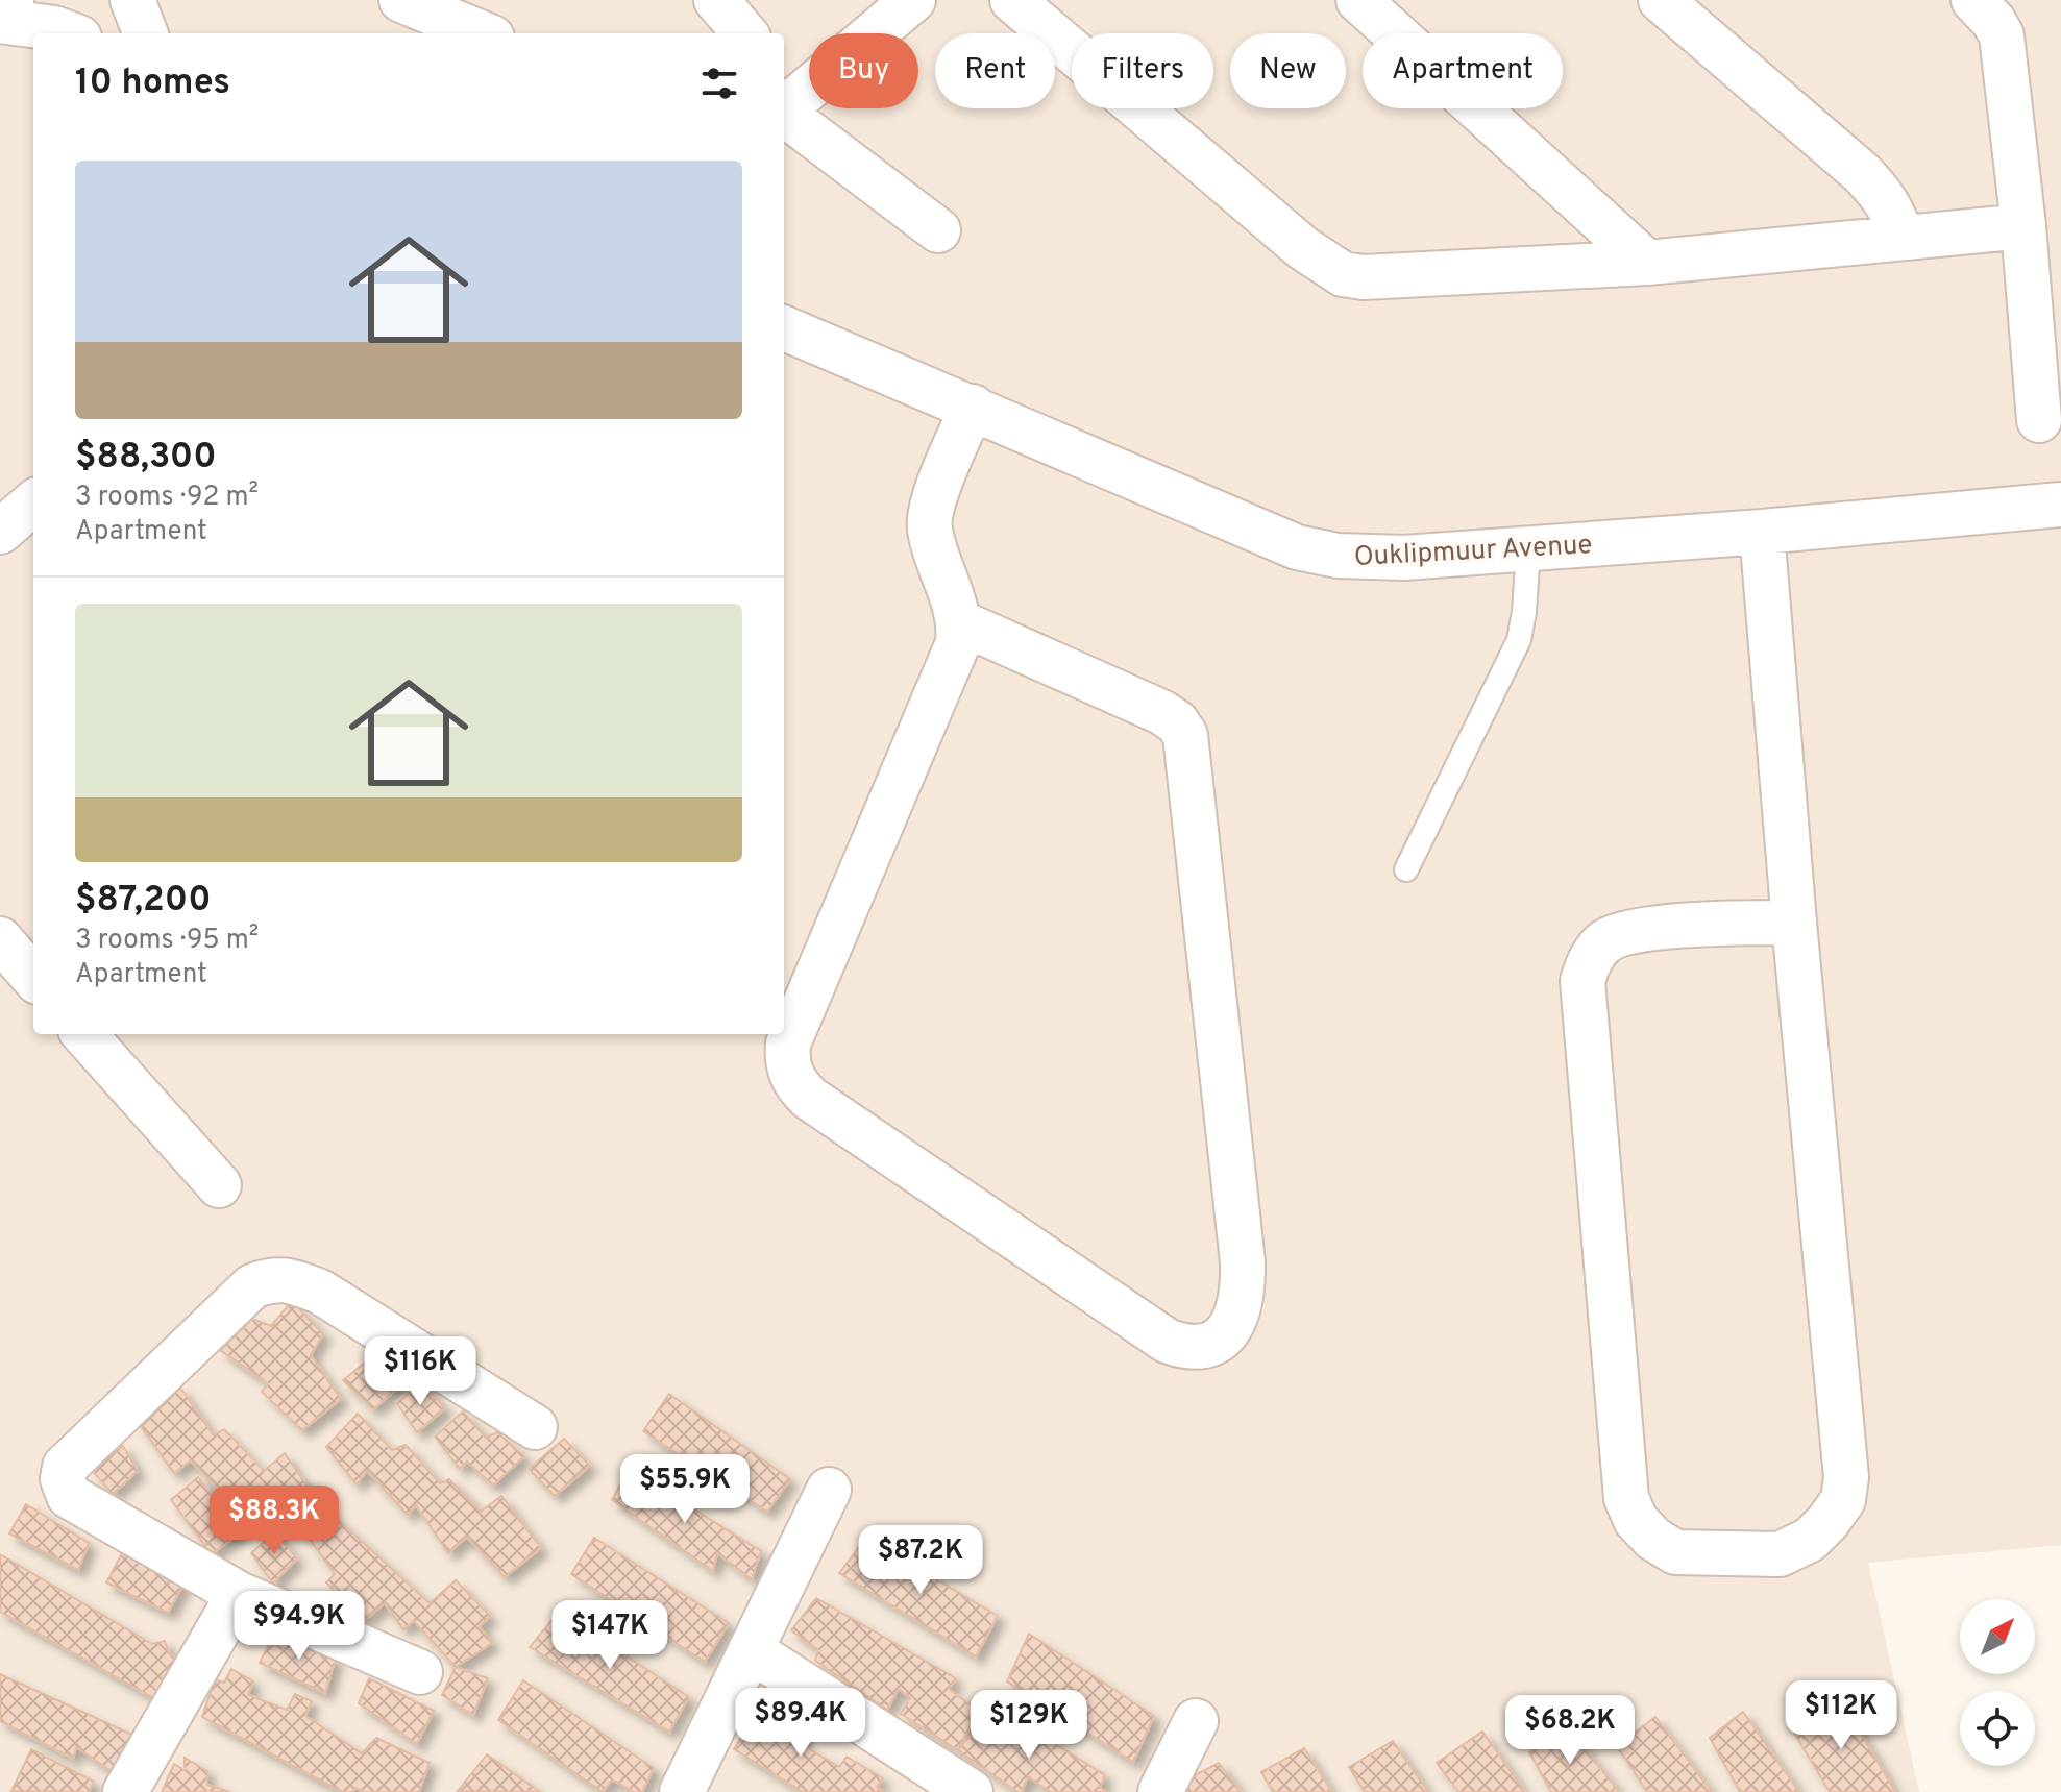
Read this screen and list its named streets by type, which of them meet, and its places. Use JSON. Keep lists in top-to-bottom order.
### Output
{
  "streets": {
    "street": ["Ouklipmuur Avenue"]
  },
  "north": "top right",
  "page": {
    "chip": [
      "Buy",
      "Rent",
      "Filters",
      "New",
      "Apartment"
    ],
    "heading": "10 homes",
    "list": [
      {
        "name": "$88,300",
        "note": "3 rooms · 92 m² · Apartment"
      },
      {
        "name": "$87,200",
        "note": "3 rooms · 95 m² · Apartment"
      }
    ],
    "price": [
      "$116K",
      "$55.9K",
      "$88.3K",
      "$87.2K",
      "$94.9K",
      "$147K",
      "$112K",
      "$89.4K",
      "$129K",
      "$68.2K"
    ]
  }
}
